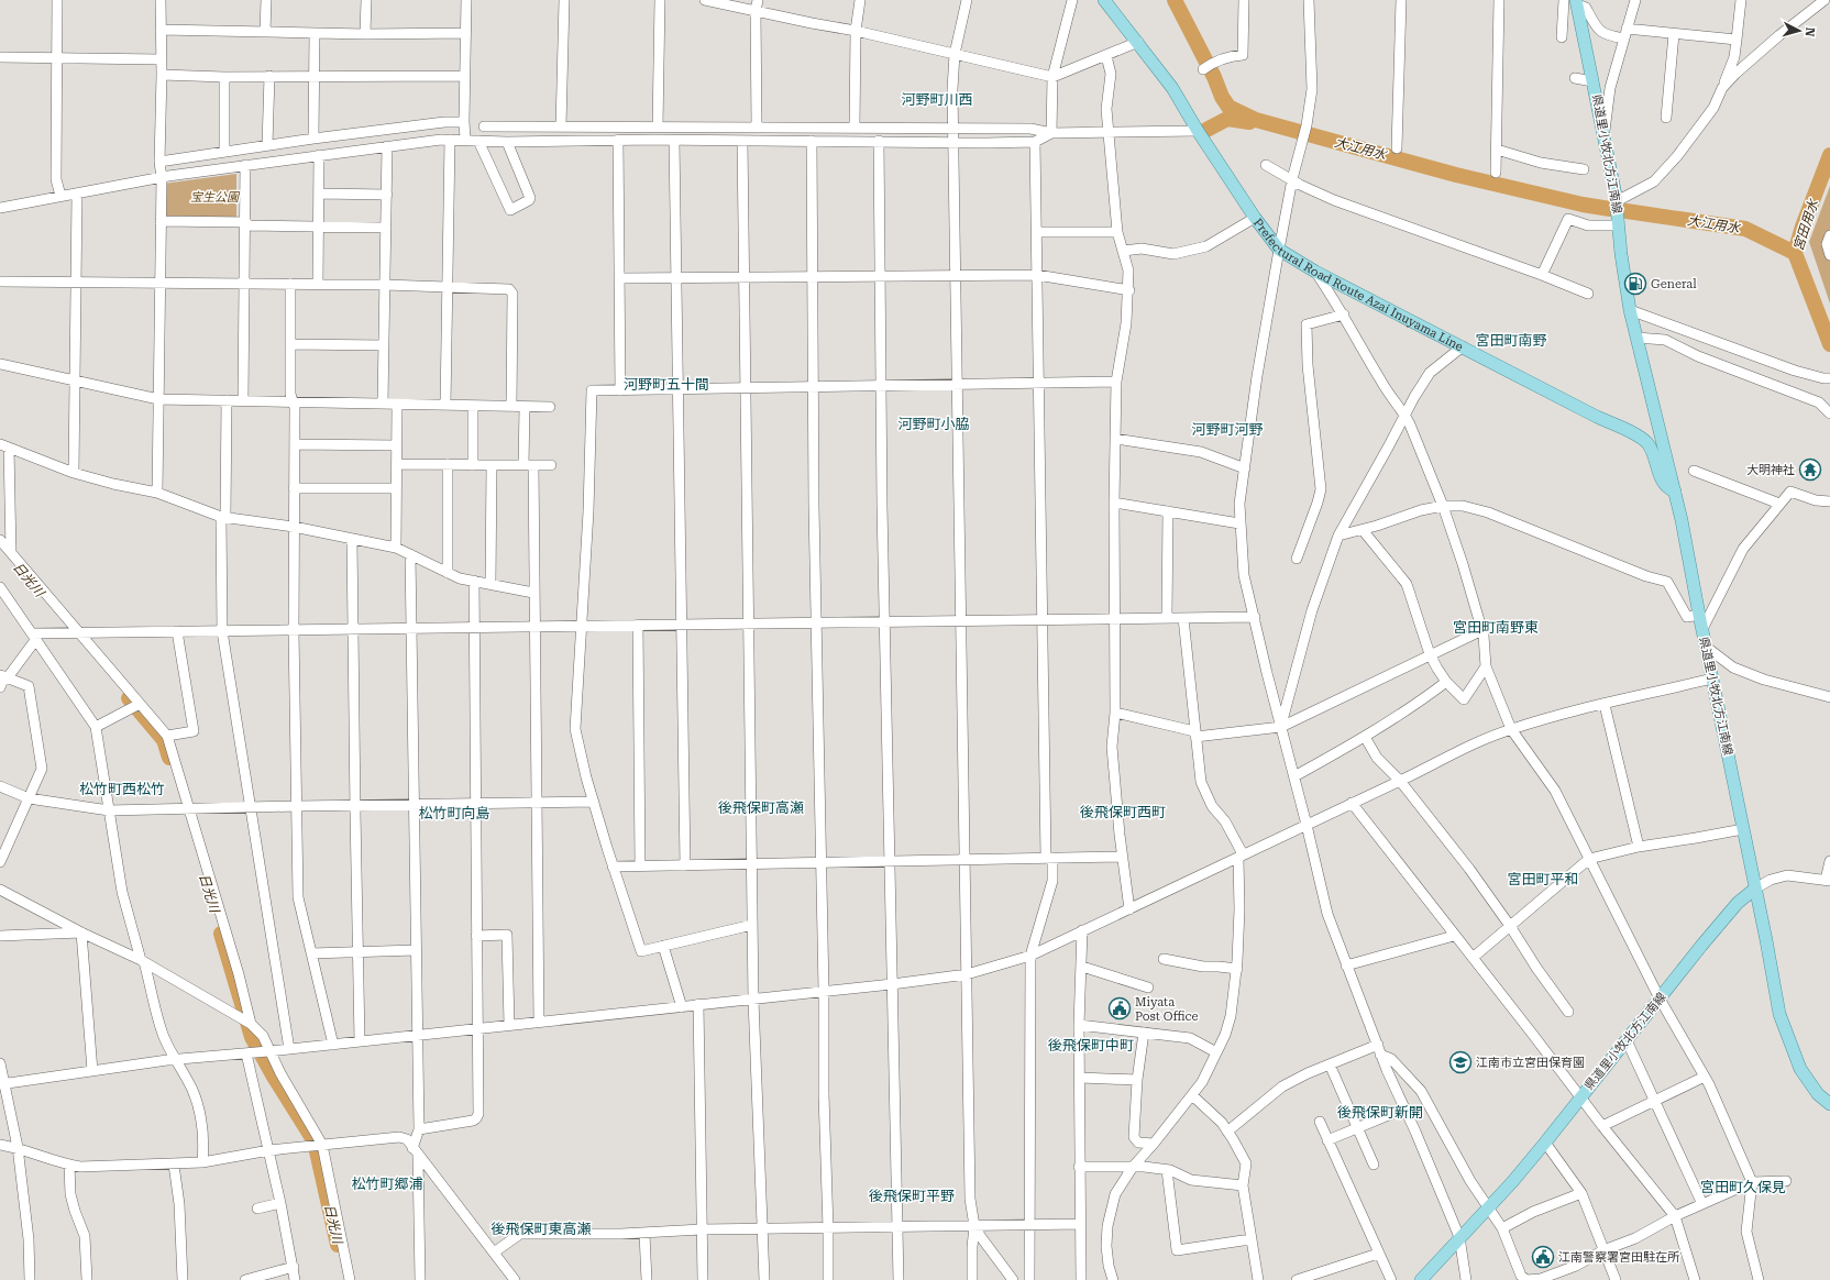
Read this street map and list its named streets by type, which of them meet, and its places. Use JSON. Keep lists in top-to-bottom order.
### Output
{
  "streets": {
    "main road": ["県道里小牧北方江南線", "Prefectural Road Route Azai Inuyama Line"]
  },
  "crossings": [
    ["県道里小牧北方江南線", "Prefectural Road Route Azai Inuyama Line"]
  ],
  "districts": [
    "河野町川西",
    "宮田町南野",
    "河野町五十間",
    "河野町小脇",
    "河野町河野",
    "宮田町南野東",
    "松竹町西松竹",
    "後飛保町高瀬",
    "後飛保町西町",
    "松竹町向島",
    "宮田町平和",
    "後飛保町中町",
    "後飛保町新開",
    "松竹町郷浦",
    "宮田町久保見",
    "後飛保町平野",
    "後飛保町東高瀬"
  ],
  "water": ["大江用水", "宮田用水", "日光川"],
  "parks": ["宝生公園"],
  "places": {
    "fuel station": ["General"],
    "temple": ["大明神社"],
    "public building": ["Miyata Post Office", "江南警察署宮田駐在所"],
    "school or university": ["江南市立宮田保育園"]
  },
  "north": "right"
}
